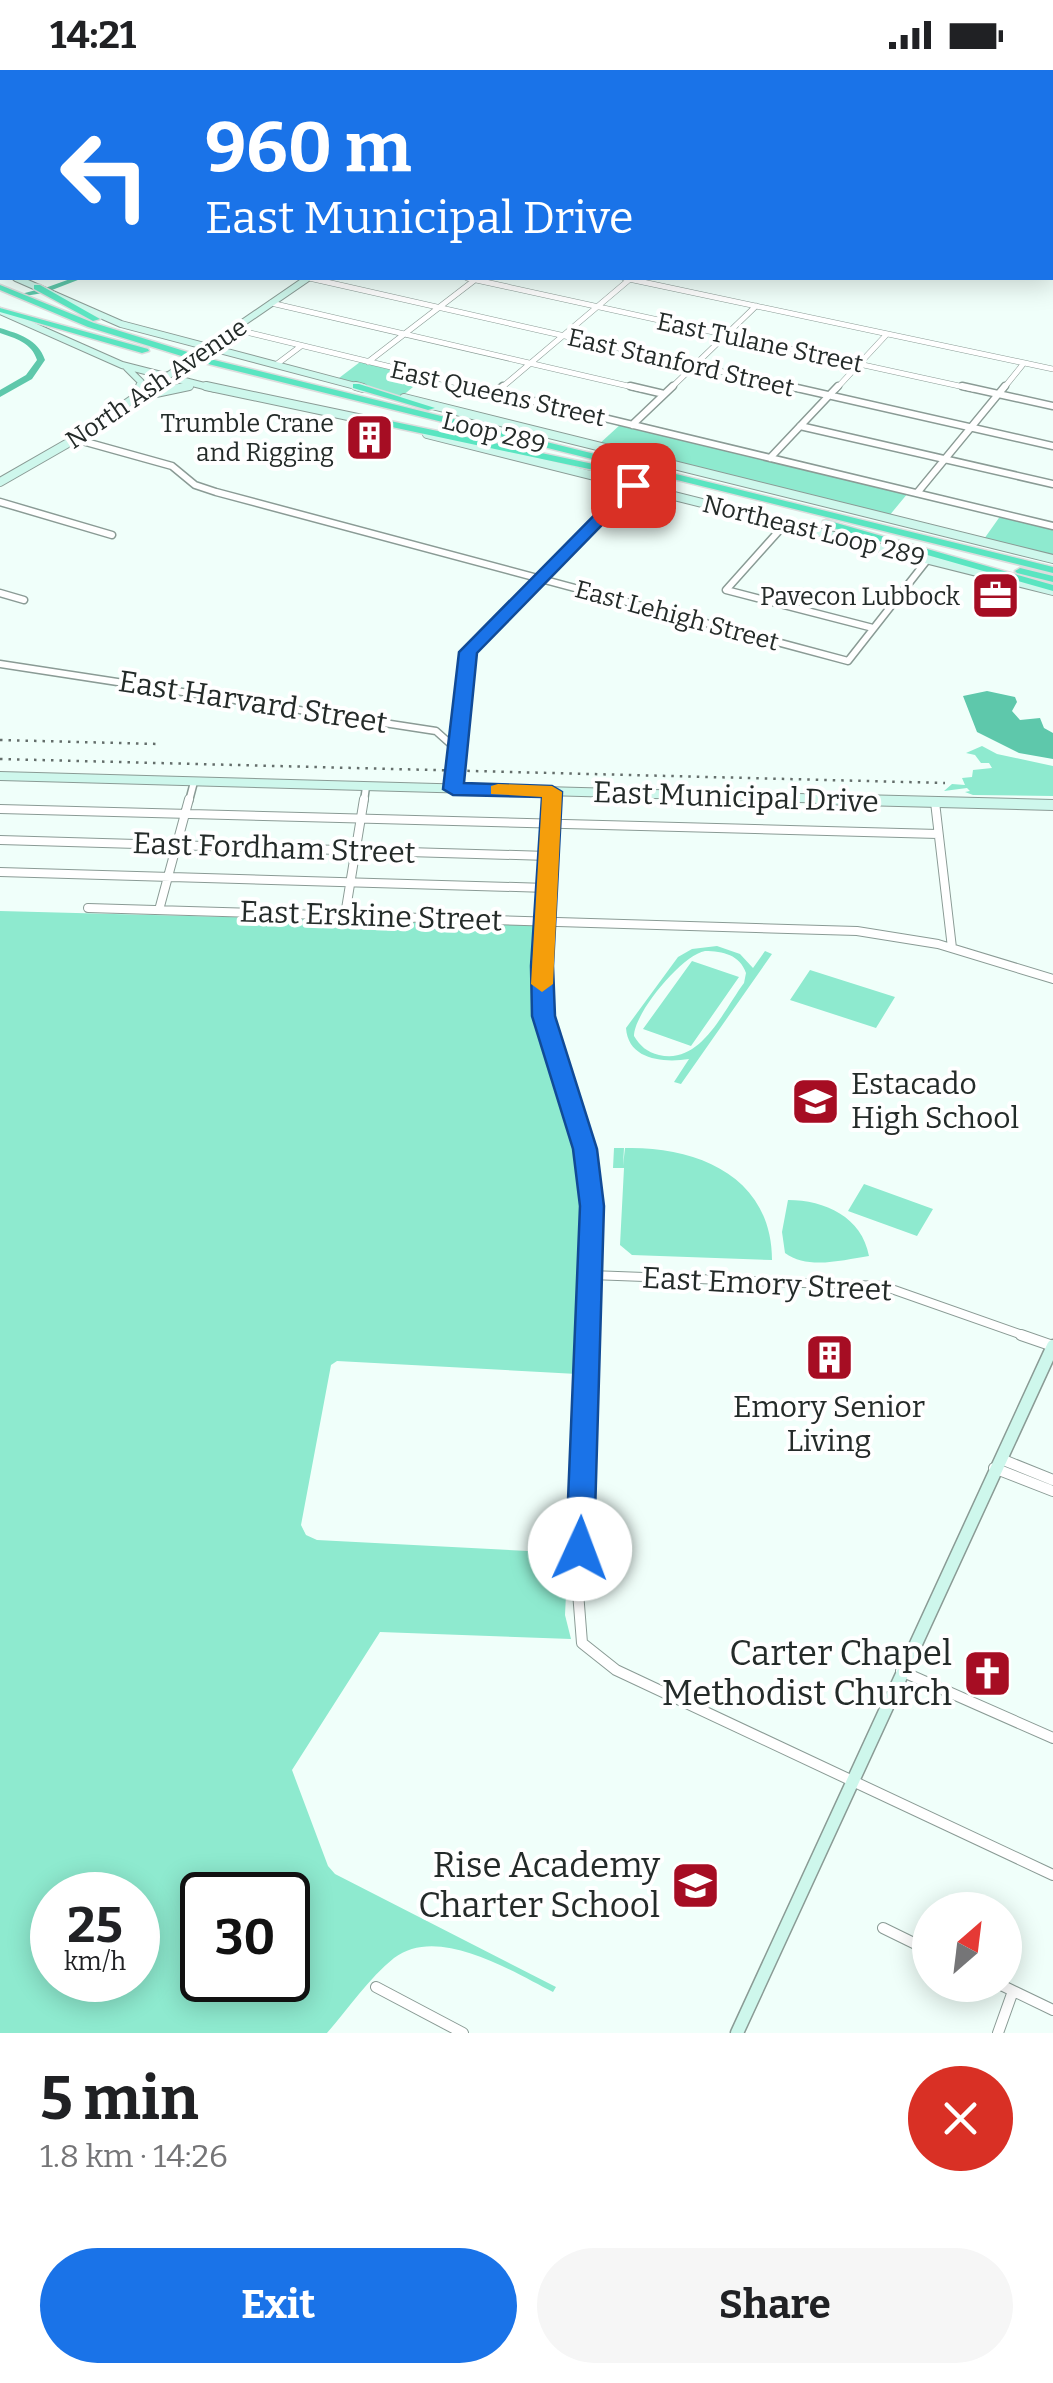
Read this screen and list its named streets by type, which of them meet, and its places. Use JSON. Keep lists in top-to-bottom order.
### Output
{
  "streets": {
    "highway": ["Loop 289"],
    "main road": ["North Ash Avenue", "Northeast Loop 289", "East Municipal Drive"],
    "street": [
      "East Tulane Street",
      "East Stanford Street",
      "East Queens Street",
      "East Lehigh Street",
      "East Harvard Street",
      "East Fordham Street",
      "East Erskine Street",
      "East Emory Street"
    ]
  },
  "crossings": [
    ["North Ash Avenue", "East Queens Street"],
    ["North Ash Avenue", "Northeast Loop 289"],
    ["North Ash Avenue", "East Lehigh Street"],
    ["Loop 289", "Northeast Loop 289"]
  ],
  "places": {
    "building": ["Trumble Crane and Rigging", "Emory Senior Living"],
    "office": ["Pavecon Lubbock"],
    "school or university": ["Estacado High School", "Rise Academy Charter School"],
    "church": ["Carter Chapel Methodist Church"]
  },
  "north": "top right",
  "page": {
    "status": "14:21",
    "turn": ["960 m", "East Municipal Drive"],
    "speed": "25 km/h",
    "limit": "30",
    "heading": ["5 min", "1.8 km · 14:26"],
    "buttons": ["Exit", "Share"]
  }
}
